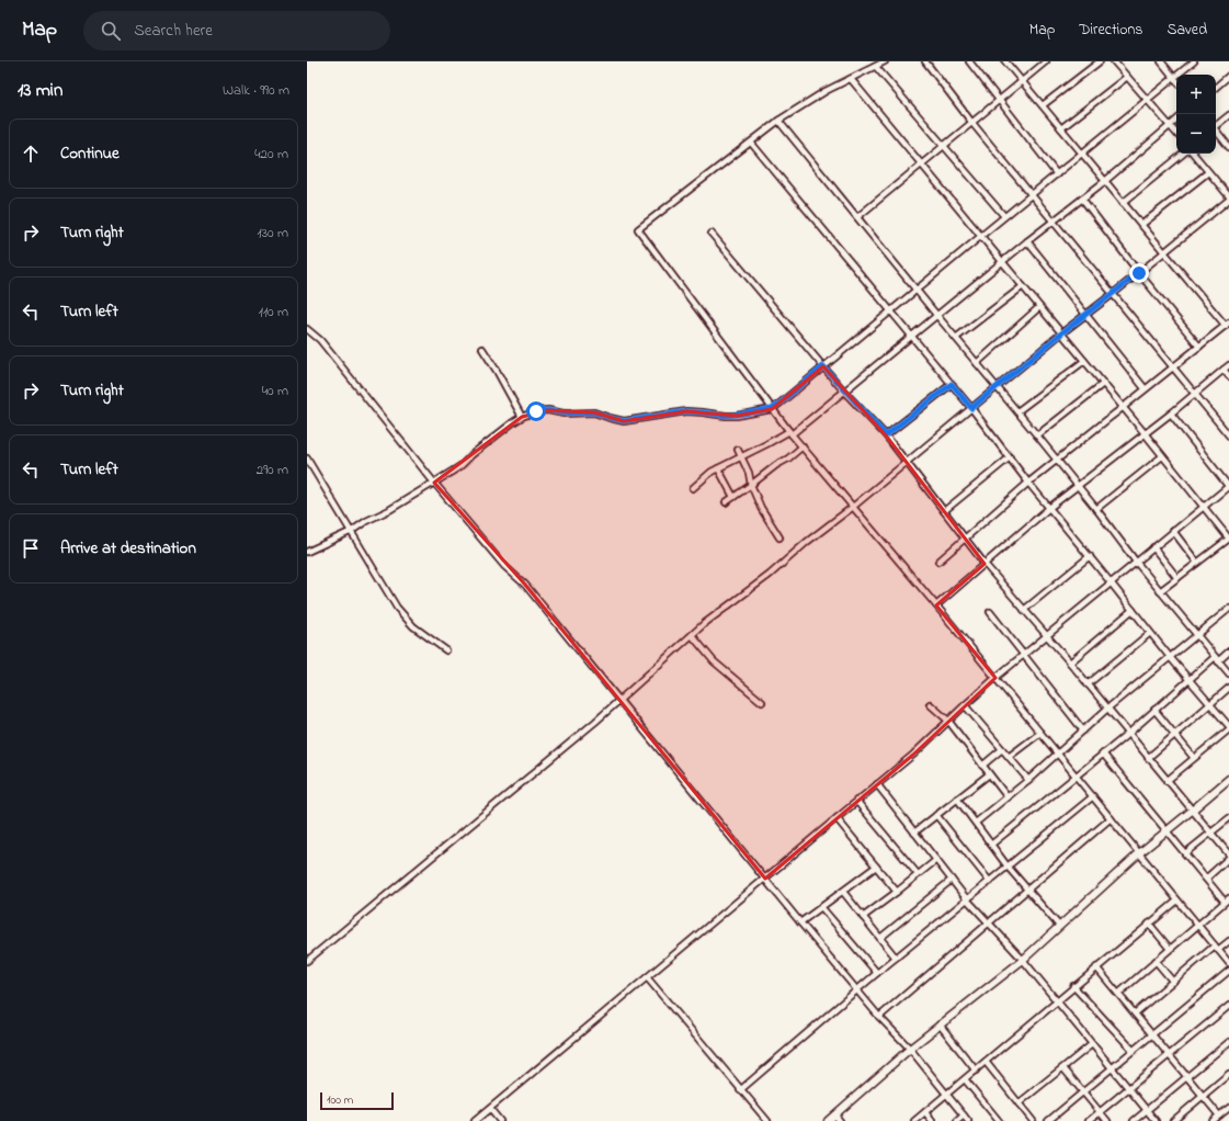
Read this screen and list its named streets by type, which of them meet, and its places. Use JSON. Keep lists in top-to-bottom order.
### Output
{
  "scale_bar": "100 m",
  "page": {
    "header": "Map",
    "search": "Search here",
    "nav": ["Map", "Directions", "Saved"],
    "heading": ["13 min", "Walk · 990 m"],
    "map_buttons": ["+", "−"],
    "list": [
      ["Continue", "420 m"],
      ["Turn right", "130 m"],
      ["Turn left", "110 m"],
      ["Turn right", "40 m"],
      ["Turn left", "290 m"],
      "Arrive at destination"
    ],
    "scale": "100 m"
  }
}
